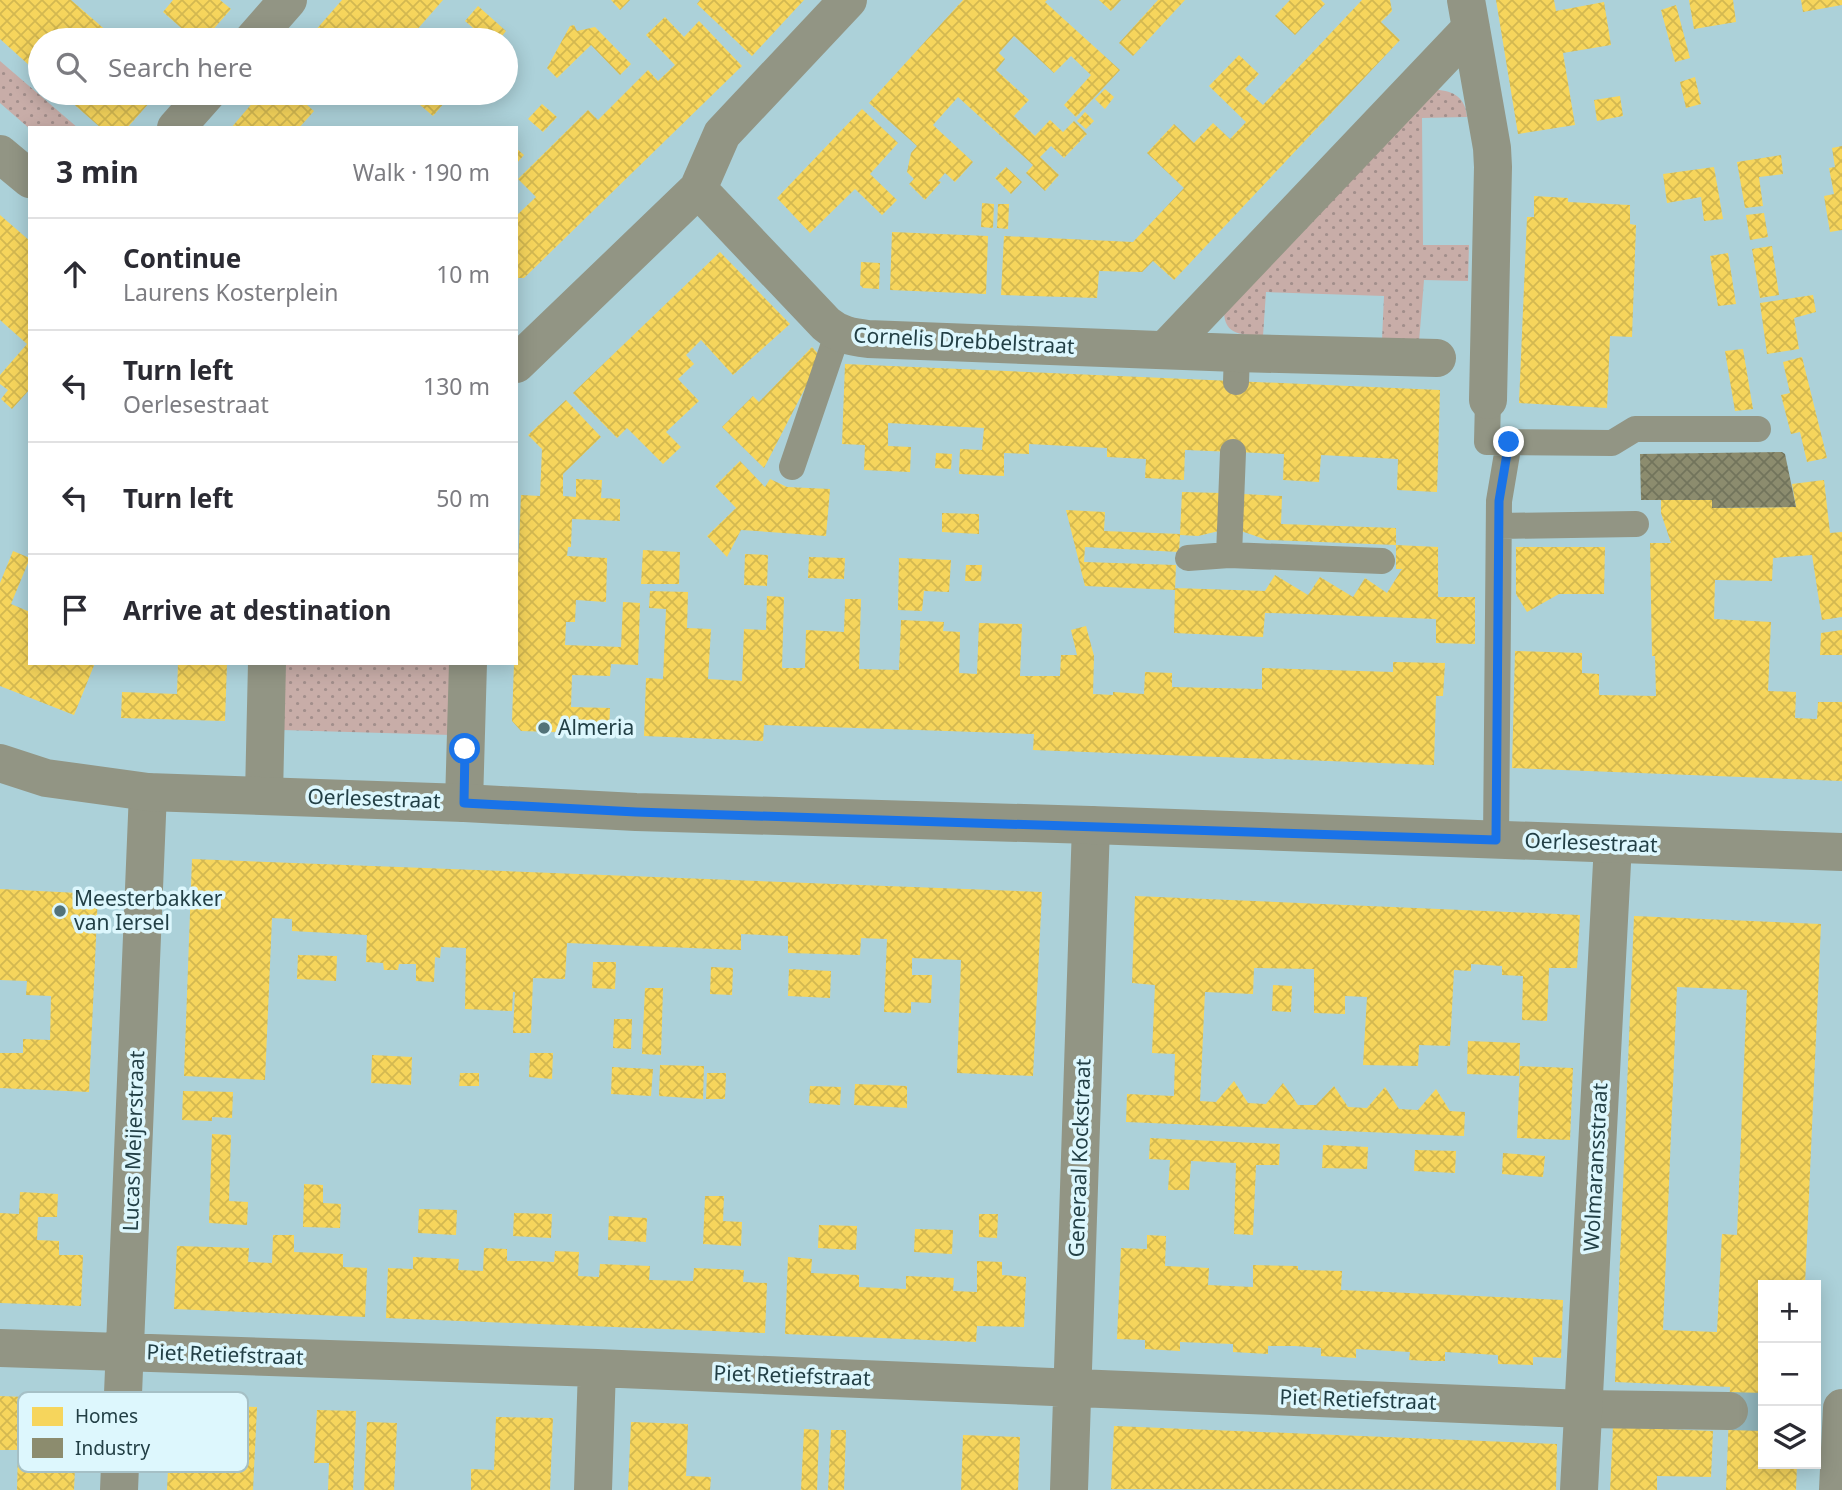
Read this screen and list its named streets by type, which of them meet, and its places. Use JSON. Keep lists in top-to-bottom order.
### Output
{
  "streets": {
    "street": [
      "Cornelis Drebbelstraat",
      "Oerlesestraat",
      "Lucas Meijerstraat",
      "Generaal Kockstraat",
      "Wolmaransstraat",
      "Piet Retiefstraat"
    ]
  },
  "crossings": [
    ["Oerlesestraat", "Lucas Meijerstraat"],
    ["Oerlesestraat", "Generaal Kockstraat"],
    ["Oerlesestraat", "Wolmaransstraat"],
    ["Lucas Meijerstraat", "Piet Retiefstraat"],
    ["Generaal Kockstraat", "Piet Retiefstraat"],
    ["Wolmaransstraat", "Piet Retiefstraat"]
  ],
  "places": ["Almeria", "Meesterbakker van Iersel"],
  "legend": ["Homes", "Industry"],
  "page": {
    "search": "Search here",
    "heading": ["3 min", "Walk · 190 m"],
    "list": [
      ["Continue", "Laurens Kosterplein", "10 m"],
      ["Turn left", "Oerlesestraat", "130 m"],
      ["Turn left", "50 m"],
      "Arrive at destination"
    ],
    "map_buttons": ["+", "−"]
  }
}
